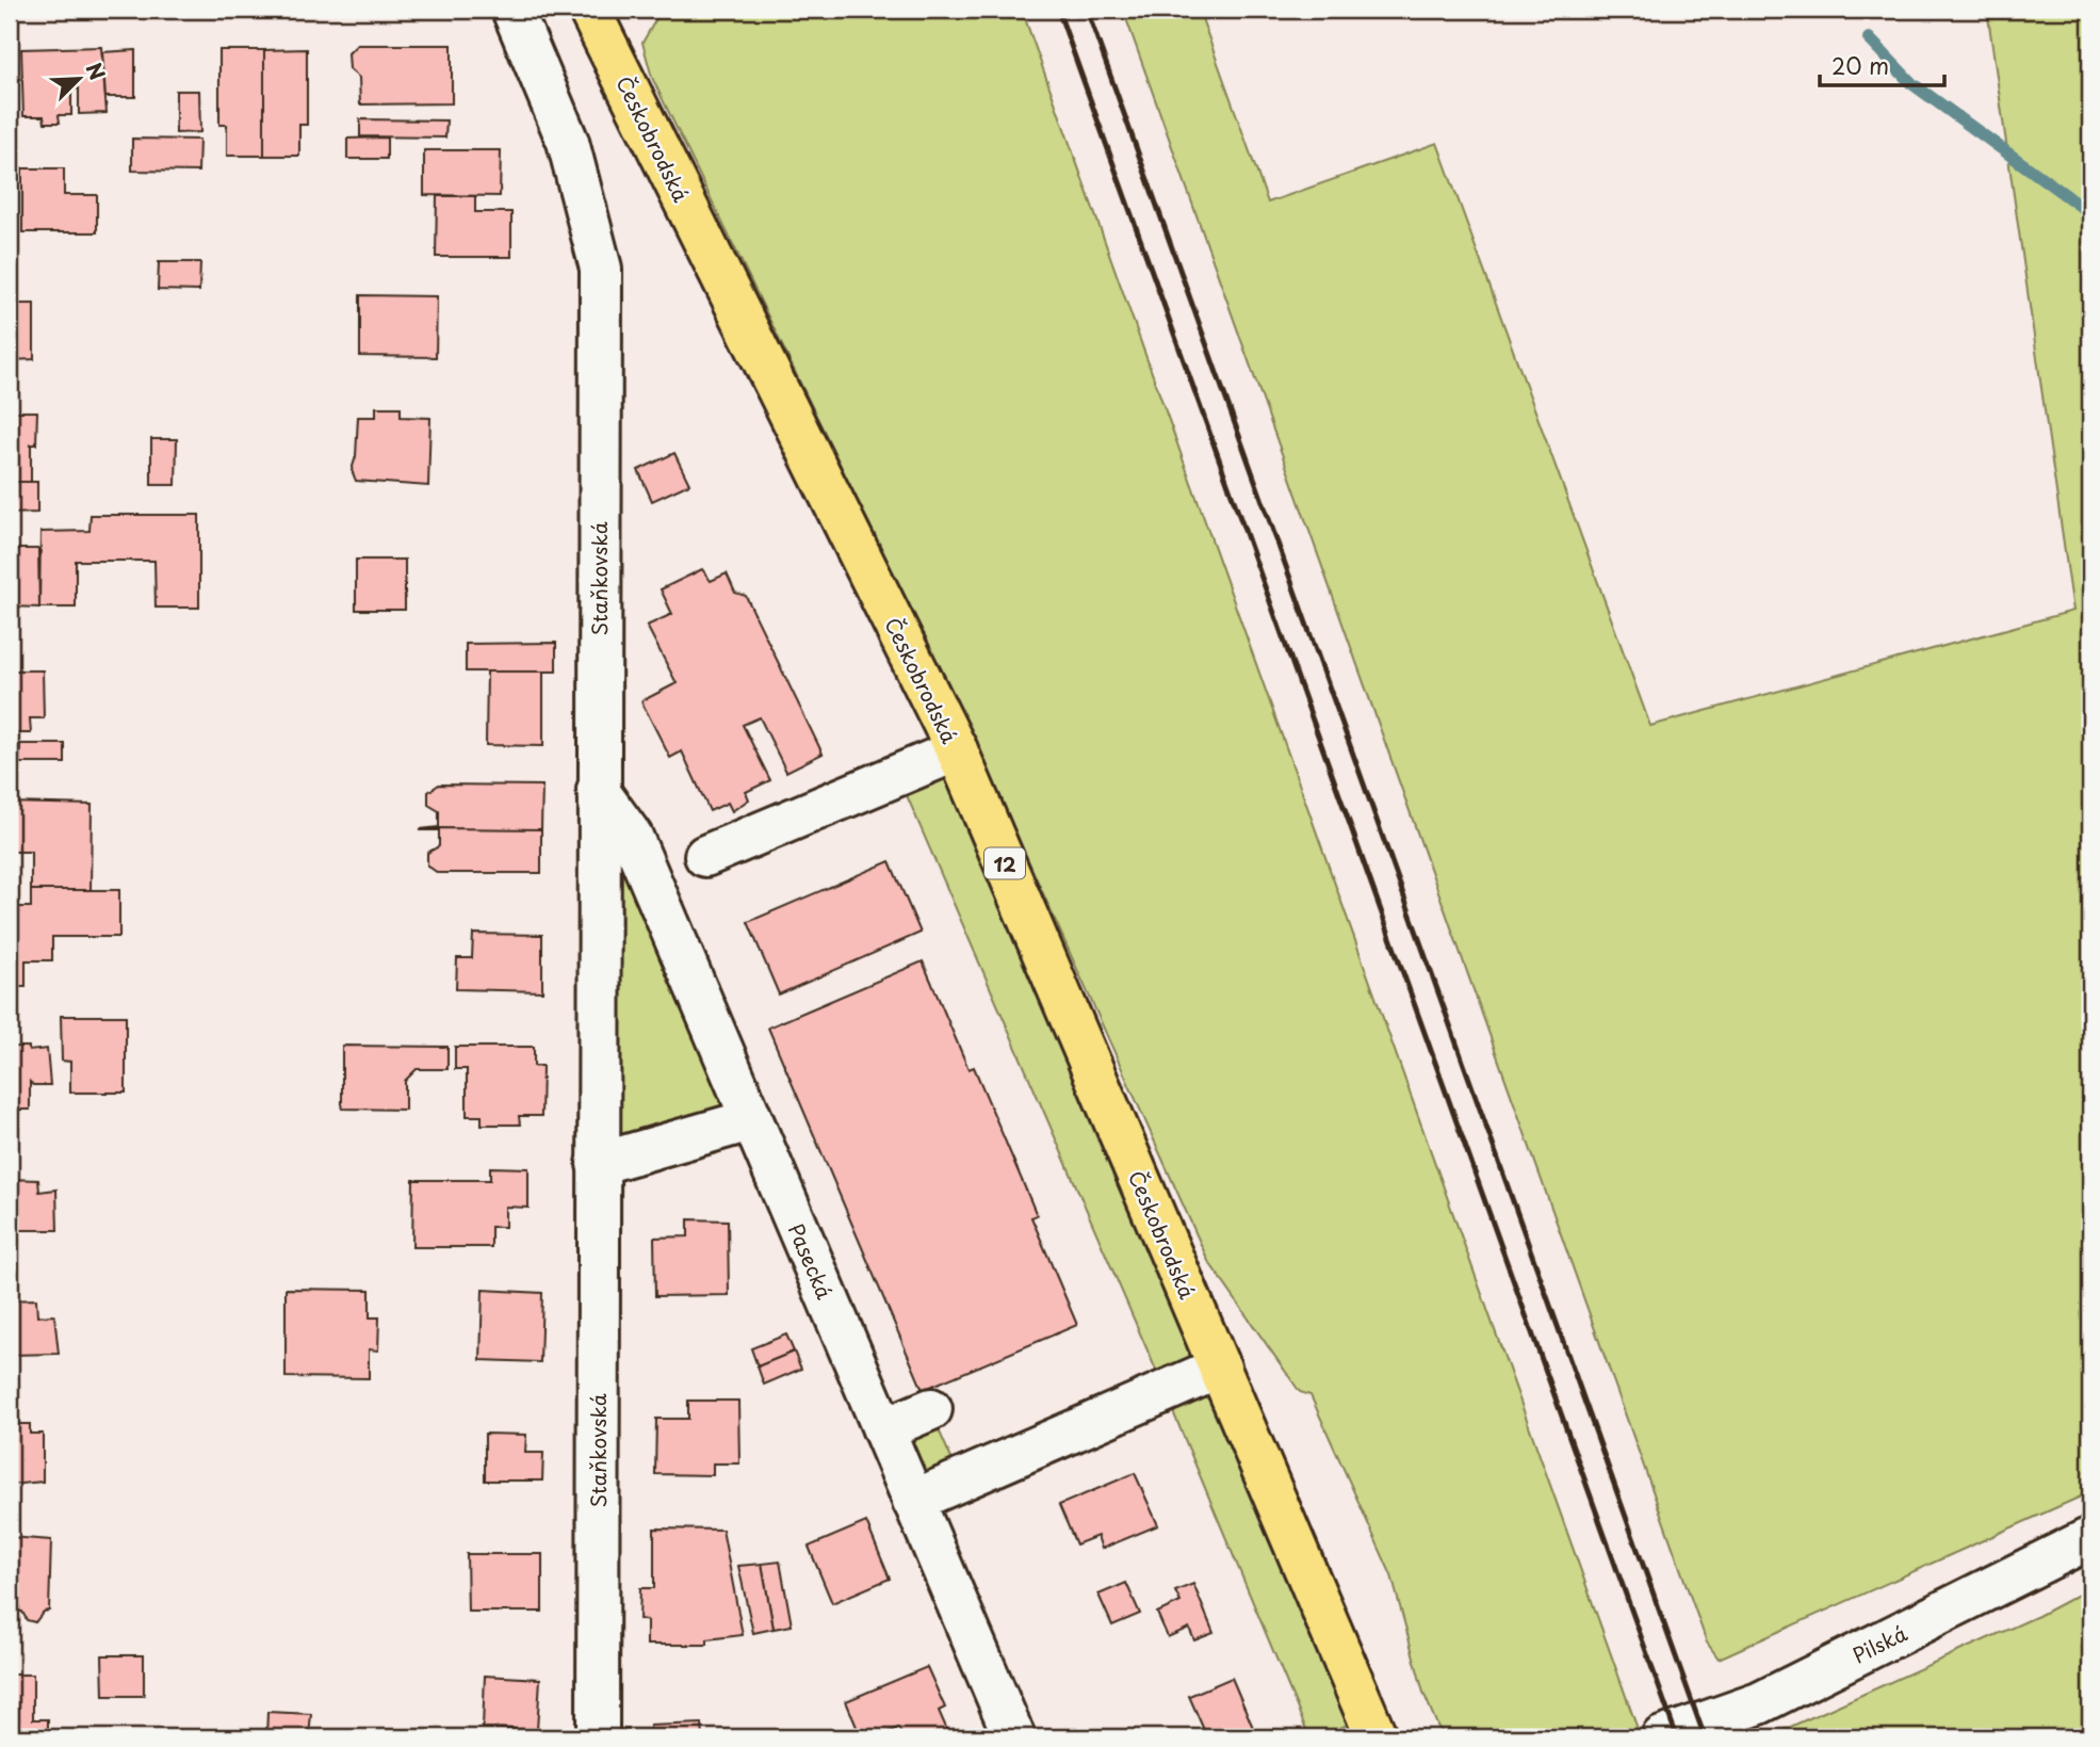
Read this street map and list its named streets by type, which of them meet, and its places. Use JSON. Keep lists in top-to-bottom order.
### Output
{
  "streets": {
    "main road": ["Českobrodská", "12"],
    "street": ["Staňkovská", "Pasecká", "Pilská"]
  },
  "crossings": [
    ["Staňkovská", "Pasecká"]
  ],
  "scale_bar": "20 m",
  "north": "top right"
}
